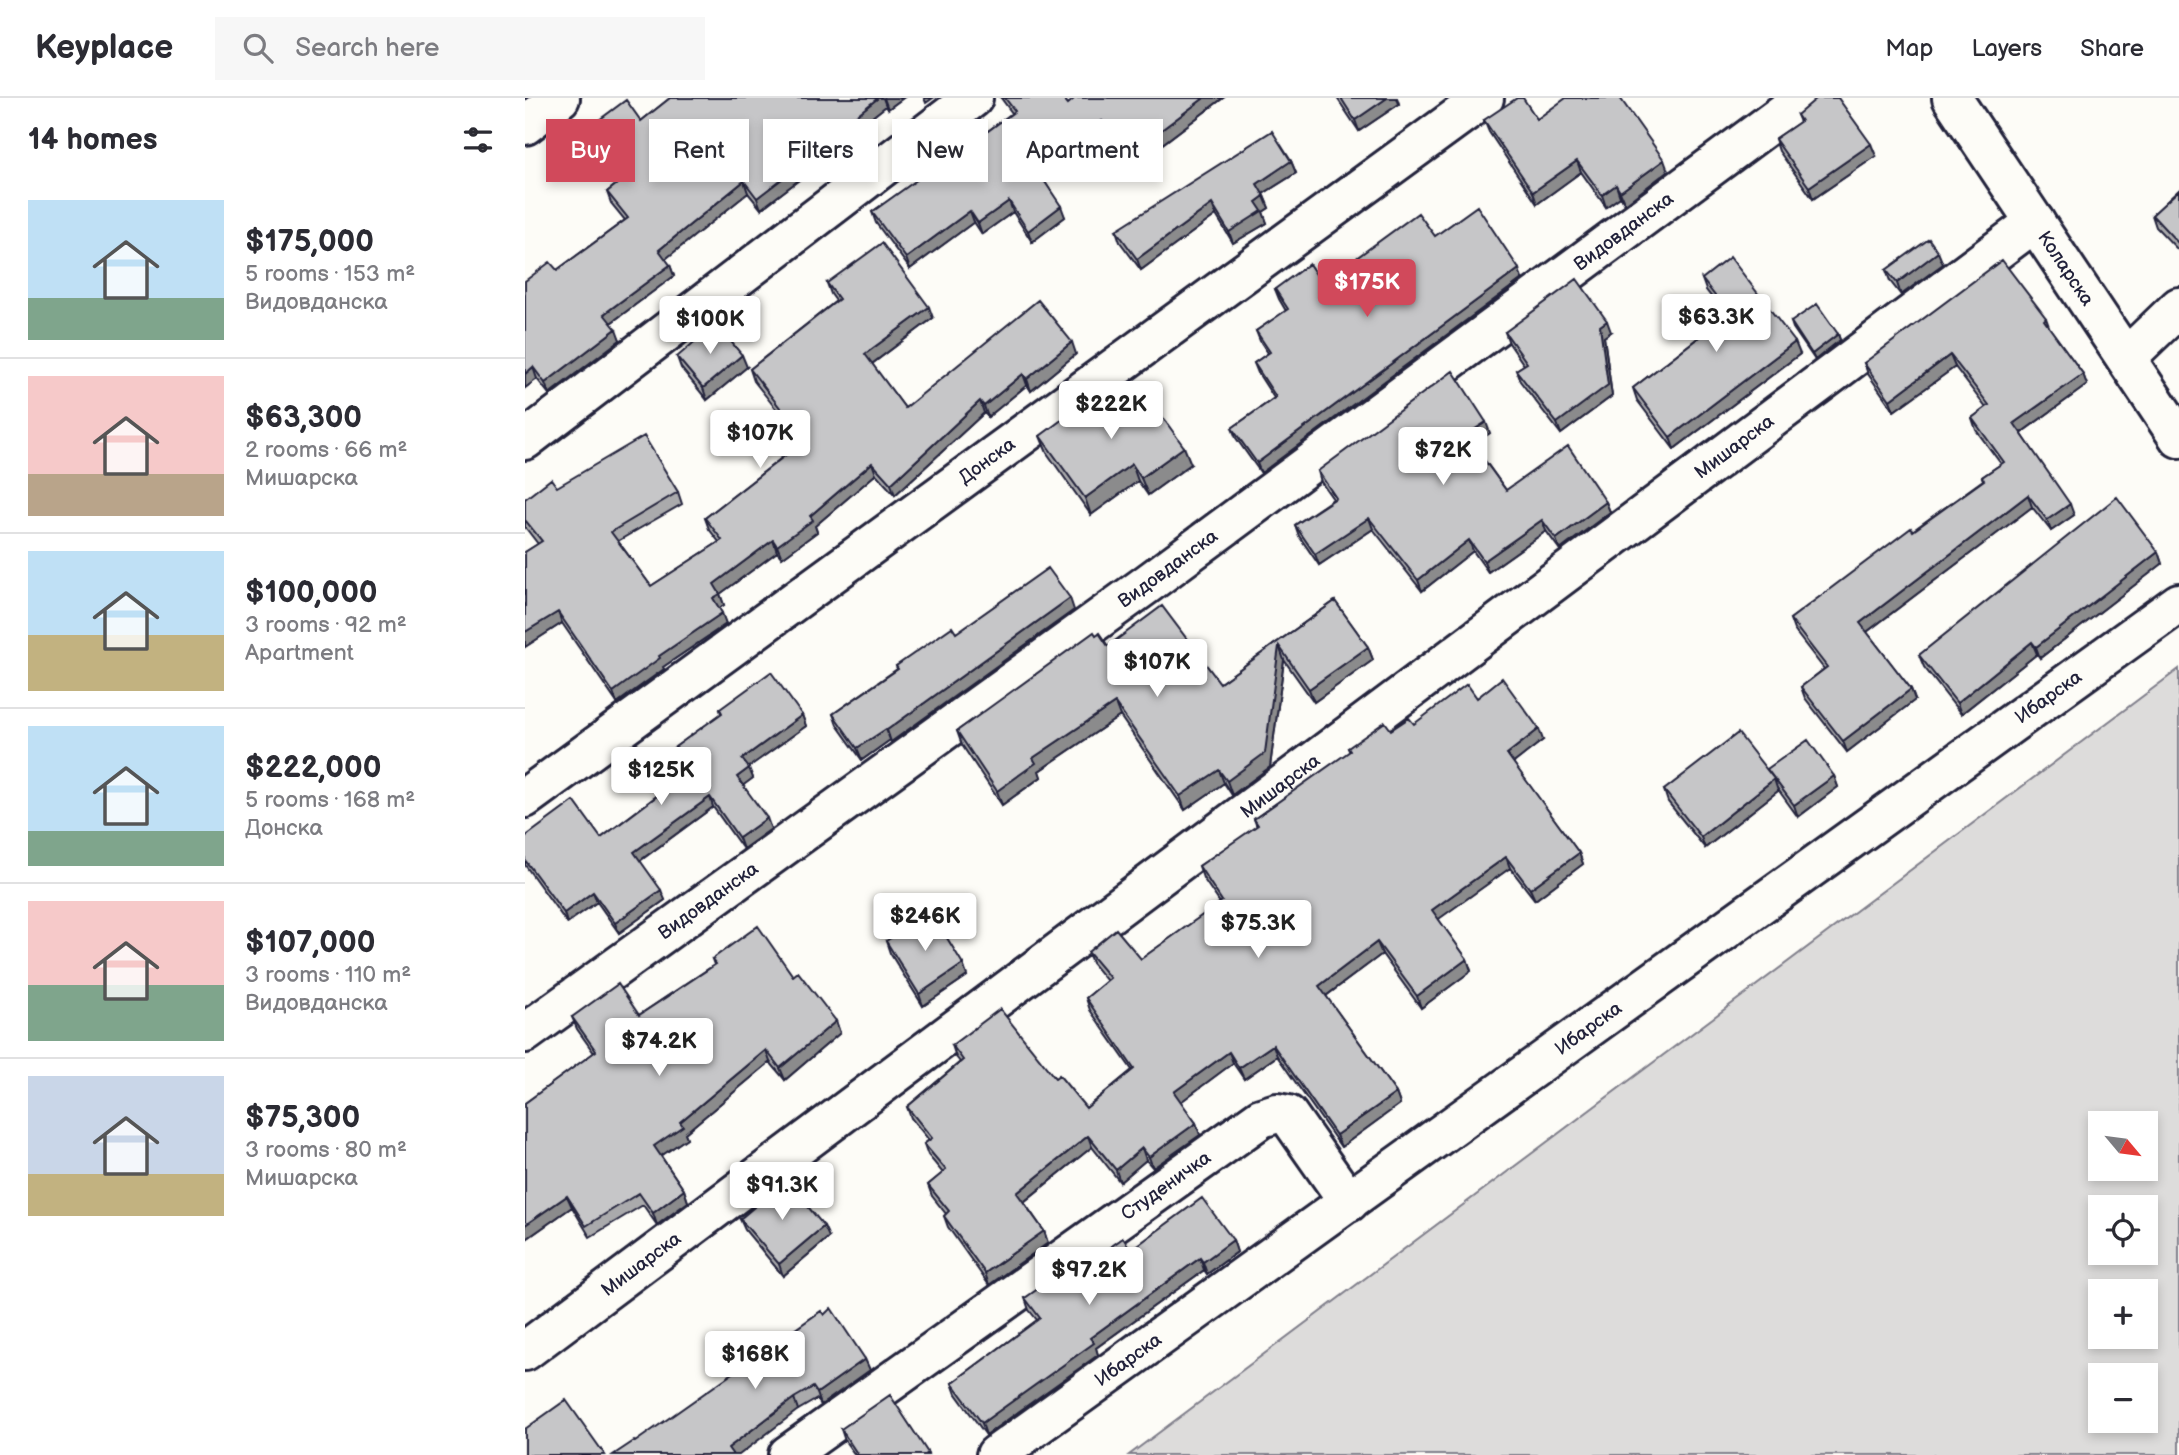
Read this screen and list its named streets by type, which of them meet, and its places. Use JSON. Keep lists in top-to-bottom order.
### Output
{
  "streets": {
    "street": [
      "Видовданска",
      "Коларска",
      "Мишарска",
      "Донска",
      "Ибарска",
      "Студеничка"
    ]
  },
  "crossings": [
    ["Коларска", "Мишарска"],
    ["Ибарска", "Студеничка"]
  ],
  "north": "bottom right",
  "page": {
    "header": "Keyplace",
    "search": "Search here",
    "nav": ["Map", "Layers", "Share"],
    "heading": "14 homes",
    "chip": [
      "Buy",
      "Rent",
      "Filters",
      "New",
      "Apartment"
    ],
    "list": [
      {
        "name": "$175,000",
        "note": "5 rooms · 153 m² · Видовданска"
      },
      {
        "name": "$63,300",
        "note": "2 rooms · 66 m² · Мишарска"
      },
      {
        "name": "$100,000",
        "note": "3 rooms · 92 m² · Apartment"
      },
      {
        "name": "$222,000",
        "note": "5 rooms · 168 m² · Донска"
      },
      {
        "name": "$107,000",
        "note": "3 rooms · 110 m² · Видовданска"
      },
      {
        "name": "$75,300",
        "note": "3 rooms · 80 m² · Мишарска"
      }
    ],
    "price": [
      "$175K",
      "$63.3K",
      "$100K",
      "$222K",
      "$107K",
      "$72K",
      "$107K",
      "$125K",
      "$246K",
      "$75.3K",
      "$74.2K",
      "$91.3K",
      "$97.2K",
      "$168K"
    ],
    "map_buttons": ["+", "−"]
  }
}
